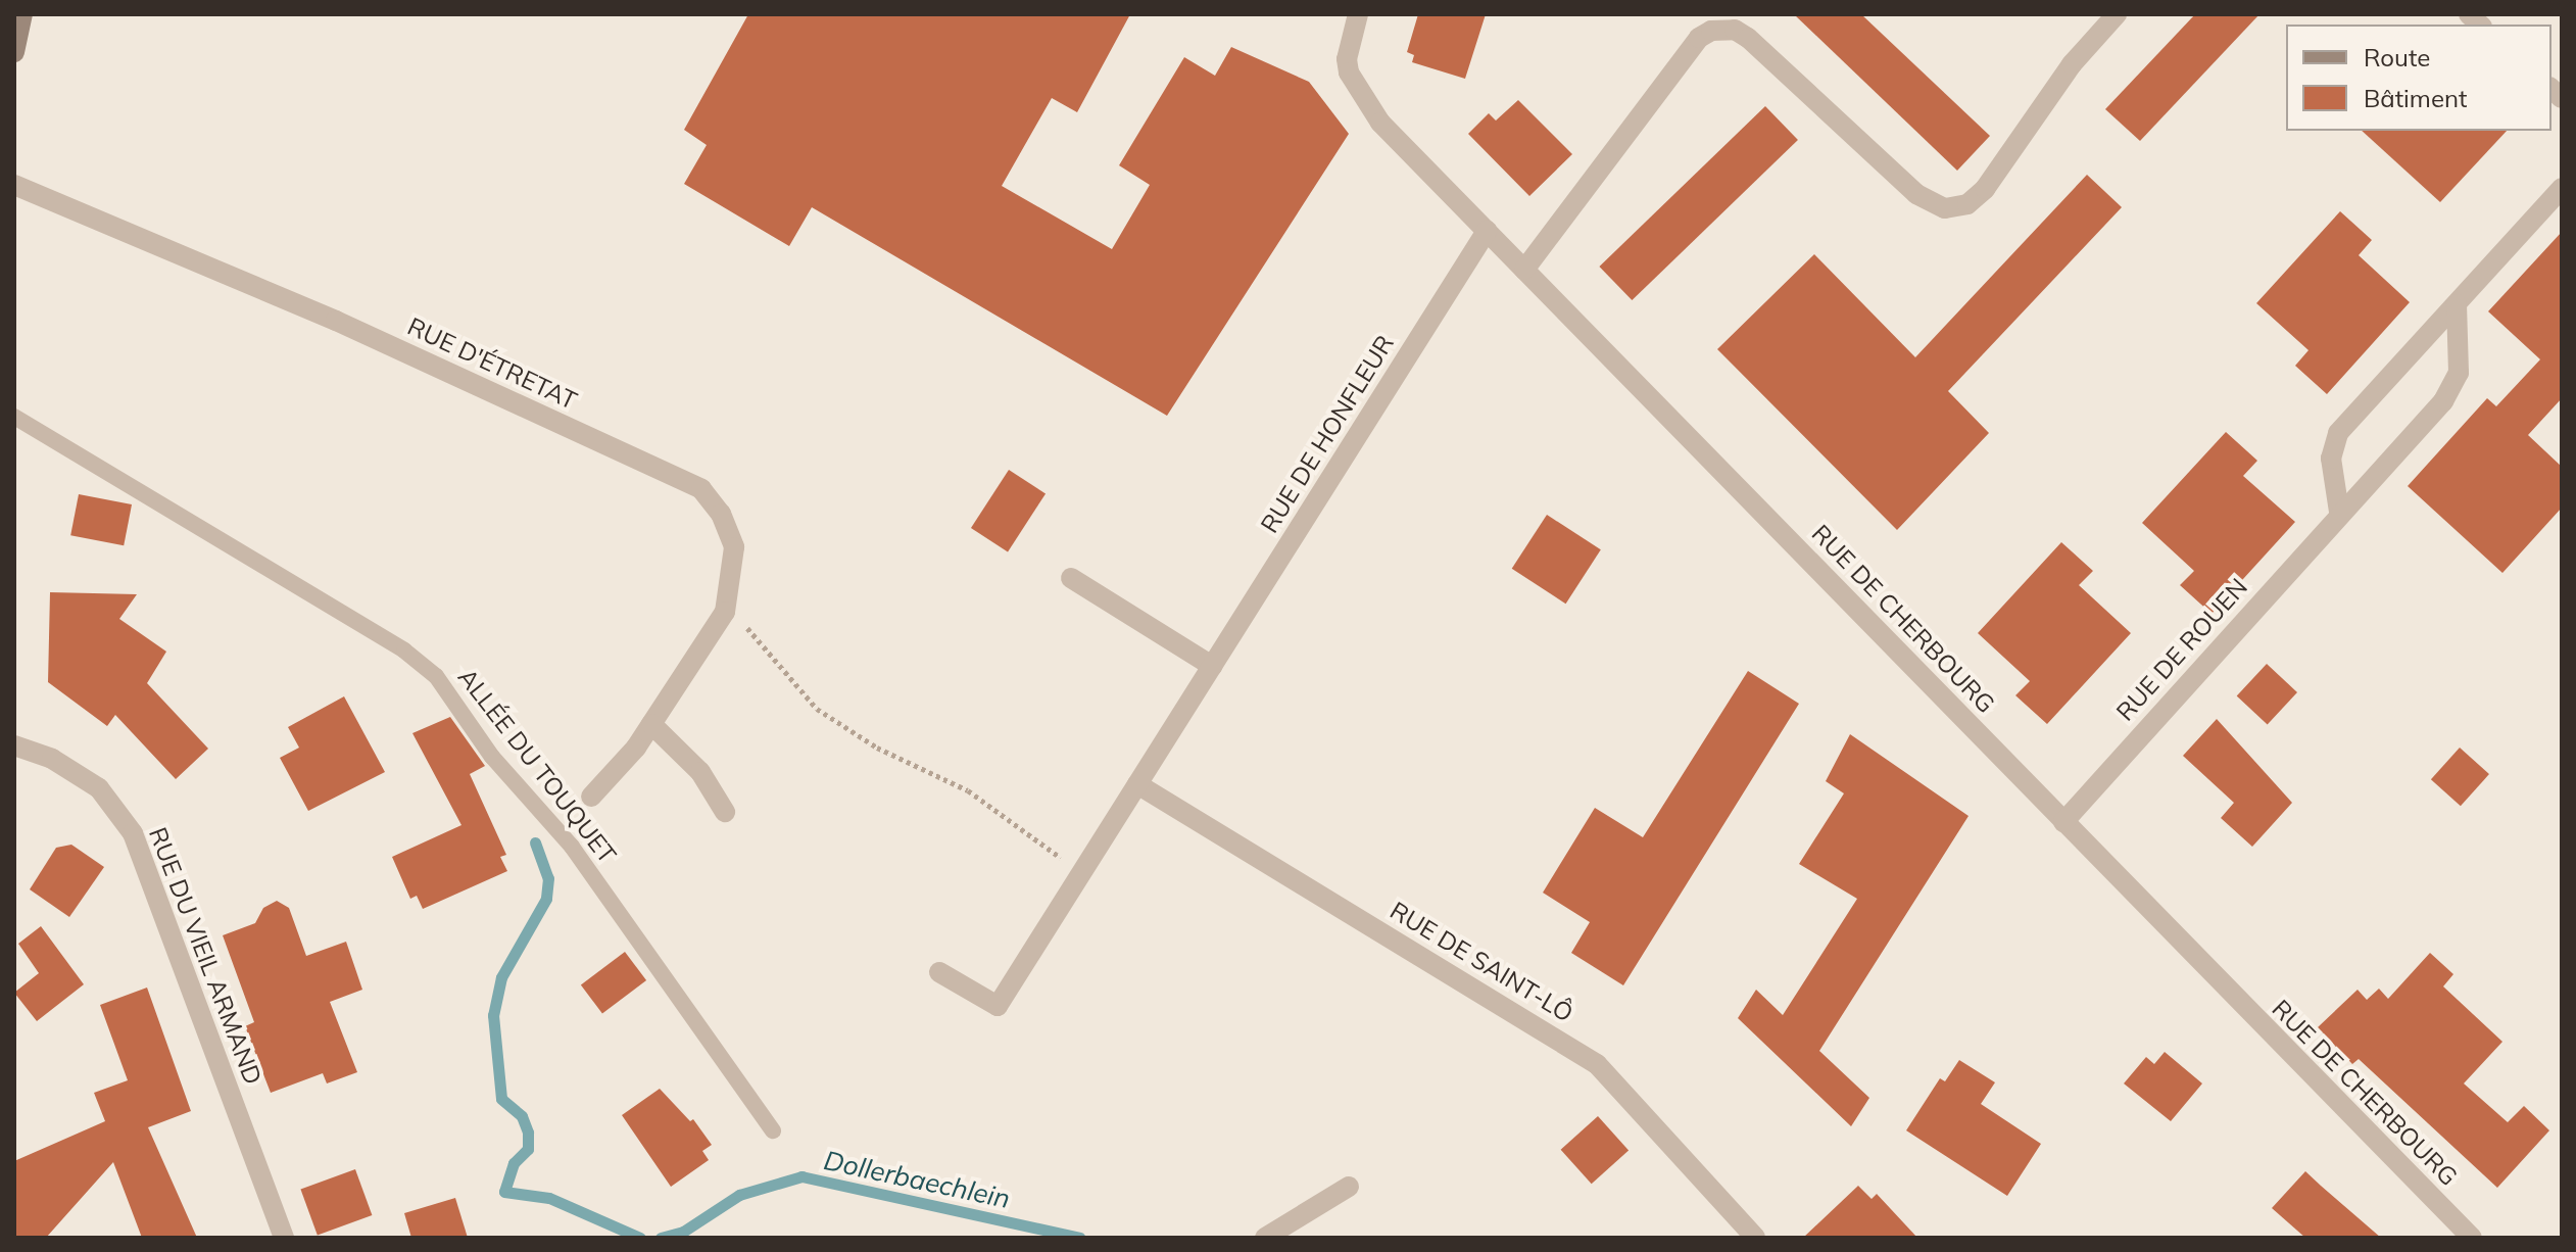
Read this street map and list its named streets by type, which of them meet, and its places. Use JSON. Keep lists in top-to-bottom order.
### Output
{
  "streets": {
    "street": [
      "RUE D'ÉTRETAT",
      "RUE DE HONFLEUR",
      "RUE DE CHERBOURG",
      "RUE DE ROUEN",
      "RUE DU VIEIL ARMAND",
      "RUE DE SAINT-LÔ"
    ],
    "lane": ["ALLÉE DU TOUQUET"]
  },
  "crossings": [
    ["RUE DE HONFLEUR", "RUE DE CHERBOURG"],
    ["RUE DE HONFLEUR", "RUE DE SAINT-LÔ"],
    ["RUE DE CHERBOURG", "RUE DE ROUEN"]
  ],
  "water": ["Dollerbaechlein"],
  "legend": ["Route", "Bâtiment"]
}
